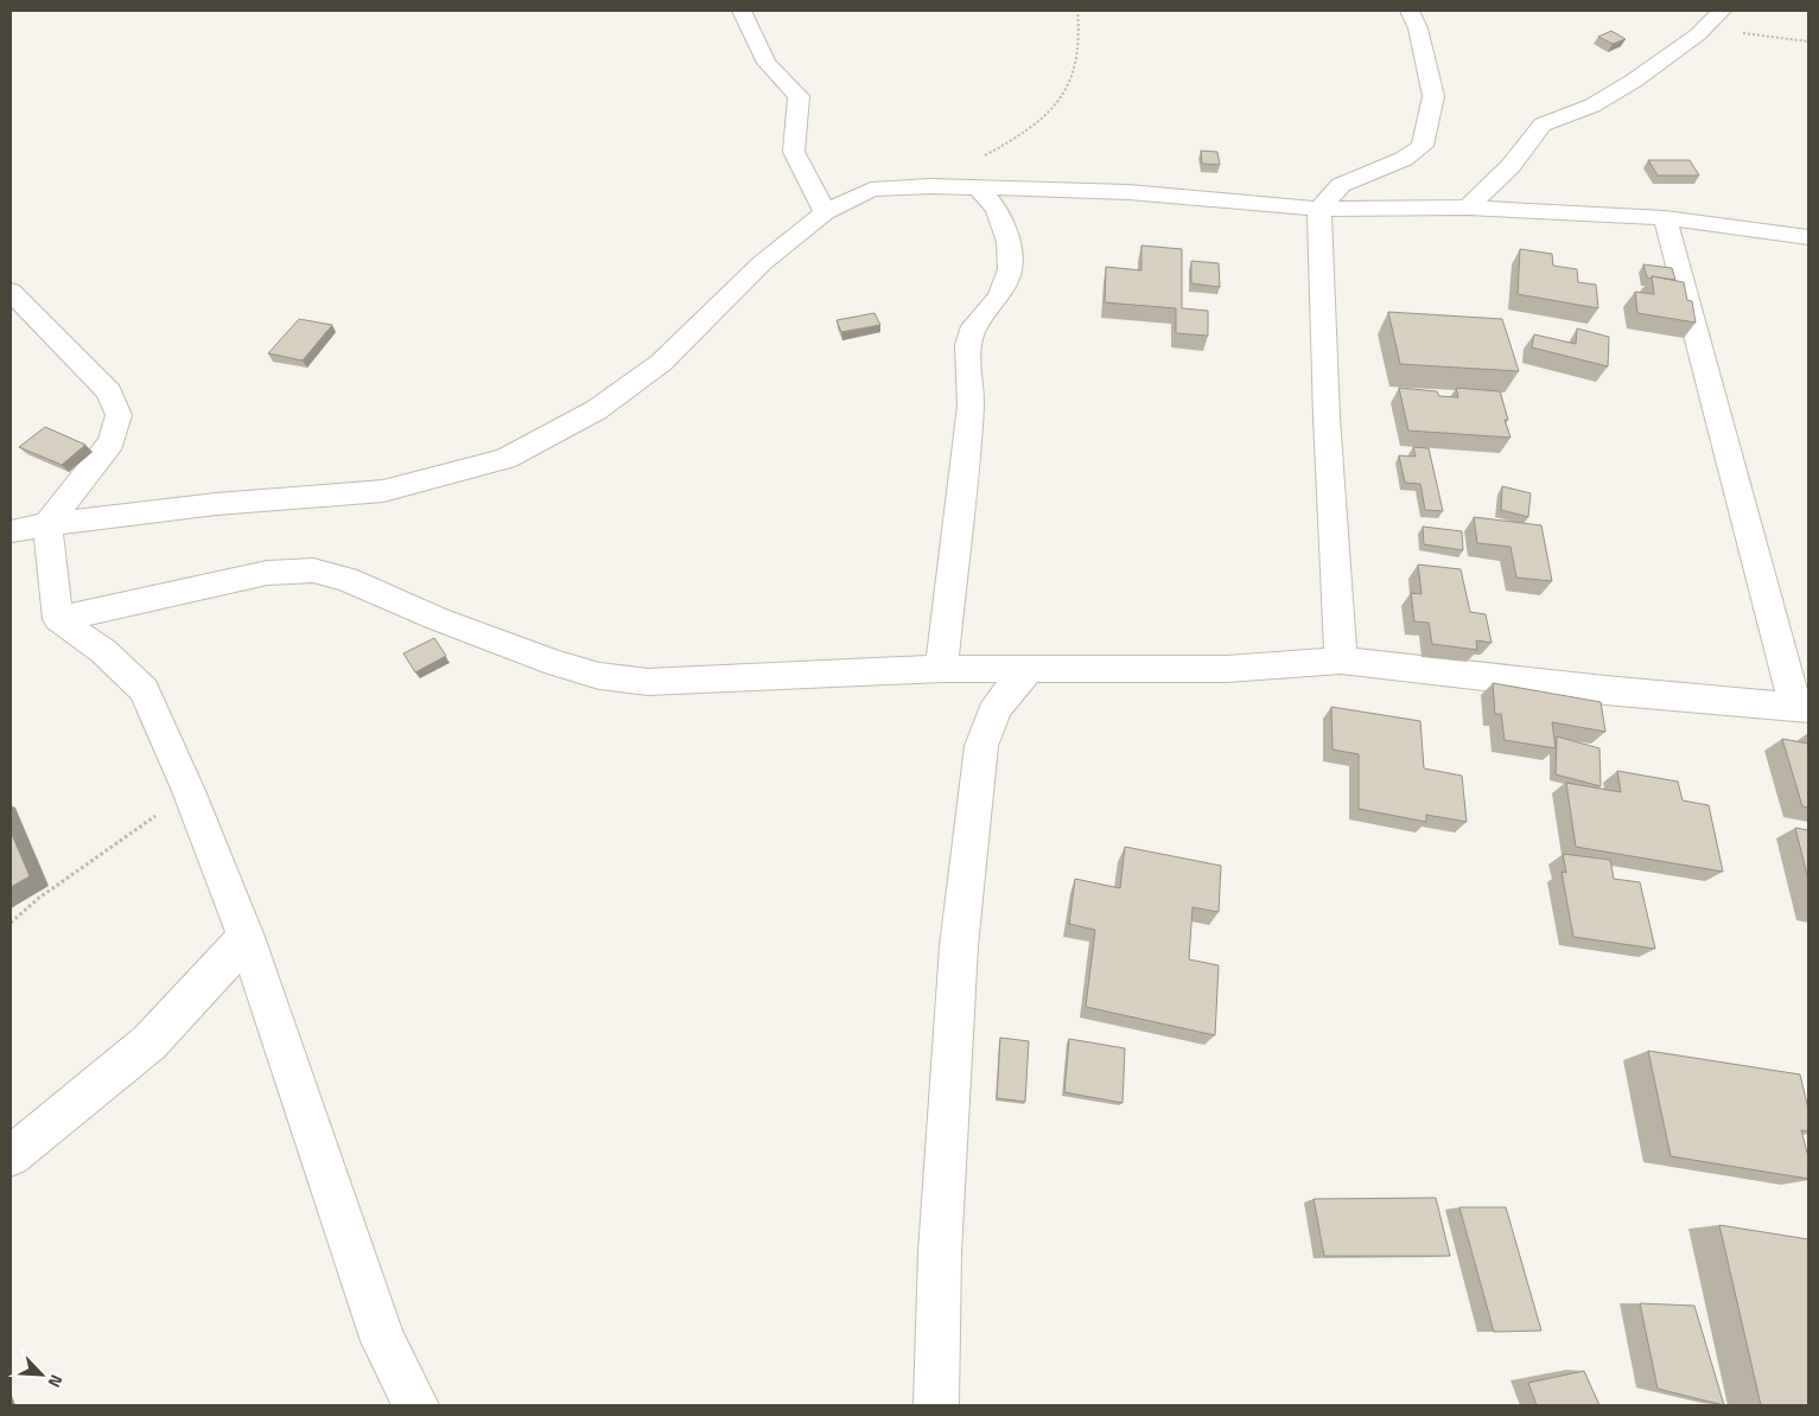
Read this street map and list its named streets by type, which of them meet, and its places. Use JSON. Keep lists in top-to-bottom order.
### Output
{
  "north": "bottom right"
}
